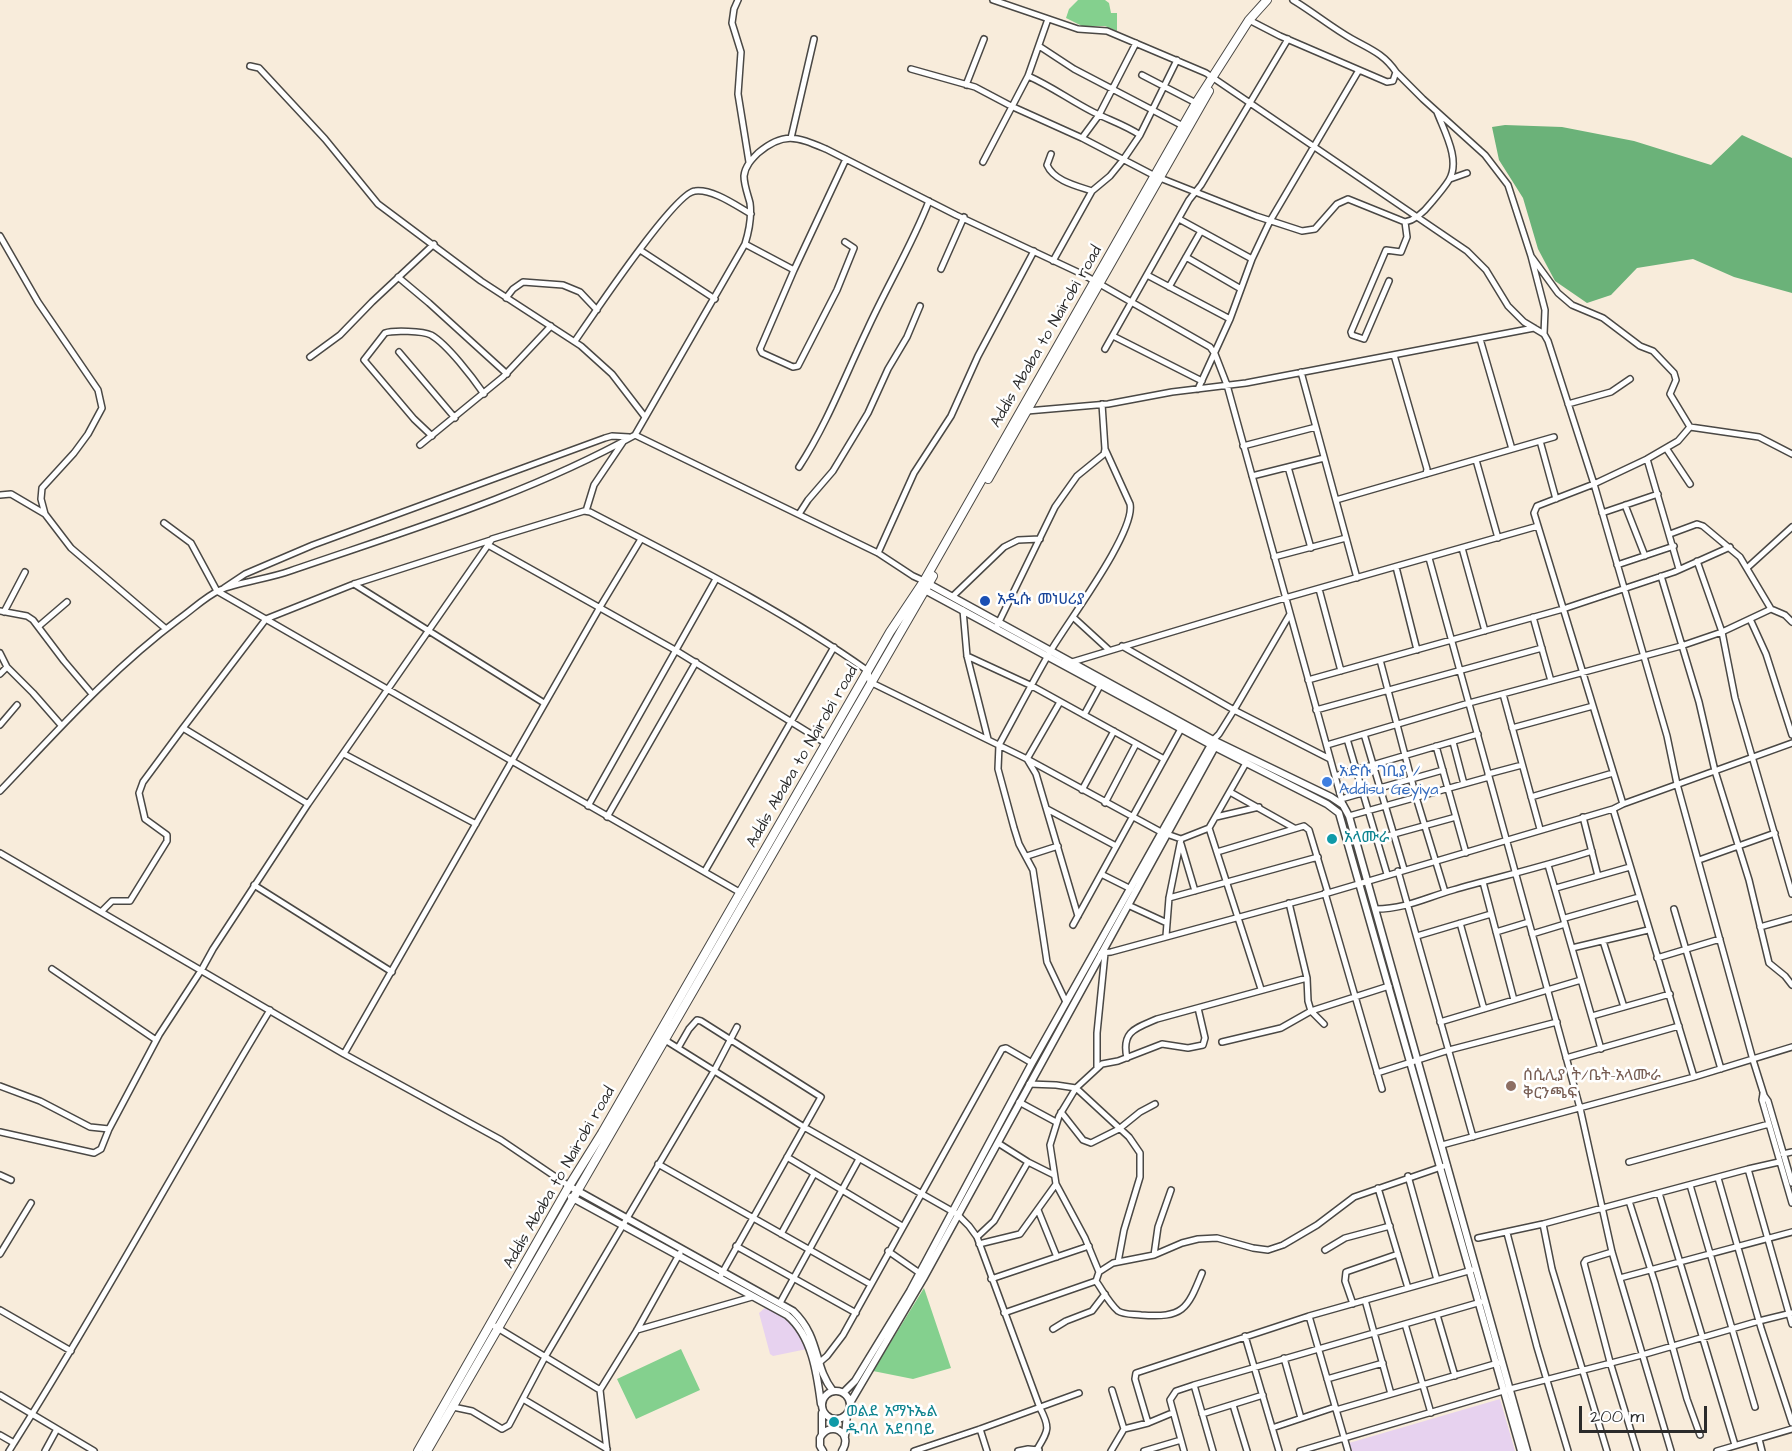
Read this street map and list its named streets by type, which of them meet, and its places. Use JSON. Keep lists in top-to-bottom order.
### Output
{
  "streets": {
    "highway": ["Addis Ababa to Nairobi road"]
  },
  "places": [
    "አዲሱ መነሀሪያ",
    "አድሱ ገቢያ / Addisu Geyiya",
    "አላሙራ",
    "ሰሲሊያ ት/ቤት-አላሙራ ቅርንጫፍ",
    "ወልደ አማኑኤል ዱባለ አደባባይ"
  ],
  "scale_bar": "200 m"
}
